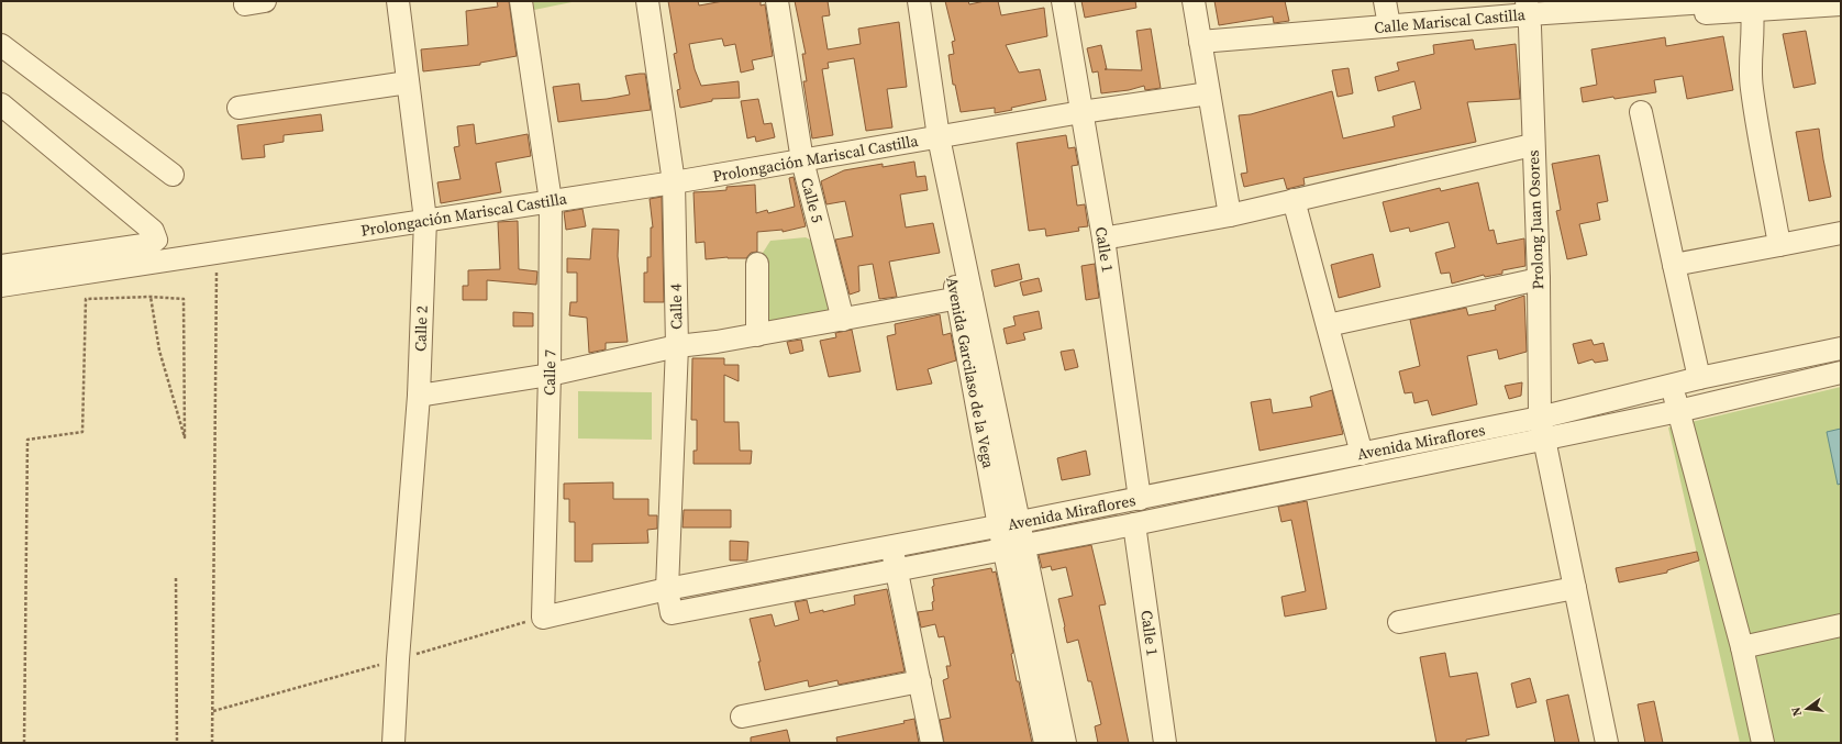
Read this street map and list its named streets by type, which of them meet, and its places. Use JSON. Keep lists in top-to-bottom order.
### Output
{
  "streets": {
    "street": [
      "Calle Mariscal Castilla",
      "Prolongación Mariscal Castilla",
      "Calle 5",
      "Prolong Juan Osores",
      "Calle 1",
      "Calle 4",
      "Calle 2",
      "Calle 7",
      "Avenida Garcilaso de la Vega",
      "Avenida Miraflores"
    ]
  },
  "crossings": [
    ["Calle Mariscal Castilla", "Prolong Juan Osores"],
    ["Prolongación Mariscal Castilla", "Calle 5"],
    ["Prolongación Mariscal Castilla", "Calle 1"],
    ["Prolongación Mariscal Castilla", "Calle 4"],
    ["Prolongación Mariscal Castilla", "Calle 2"],
    ["Prolongación Mariscal Castilla", "Calle 7"],
    ["Prolongación Mariscal Castilla", "Avenida Garcilaso de la Vega"],
    ["Prolong Juan Osores", "Avenida Miraflores"],
    ["Calle 1", "Avenida Miraflores"],
    ["Calle 4", "Calle 7"],
    ["Calle 4", "Avenida Miraflores"],
    ["Calle 7", "Avenida Miraflores"],
    ["Avenida Garcilaso de la Vega", "Avenida Miraflores"]
  ],
  "north": "left"
}
